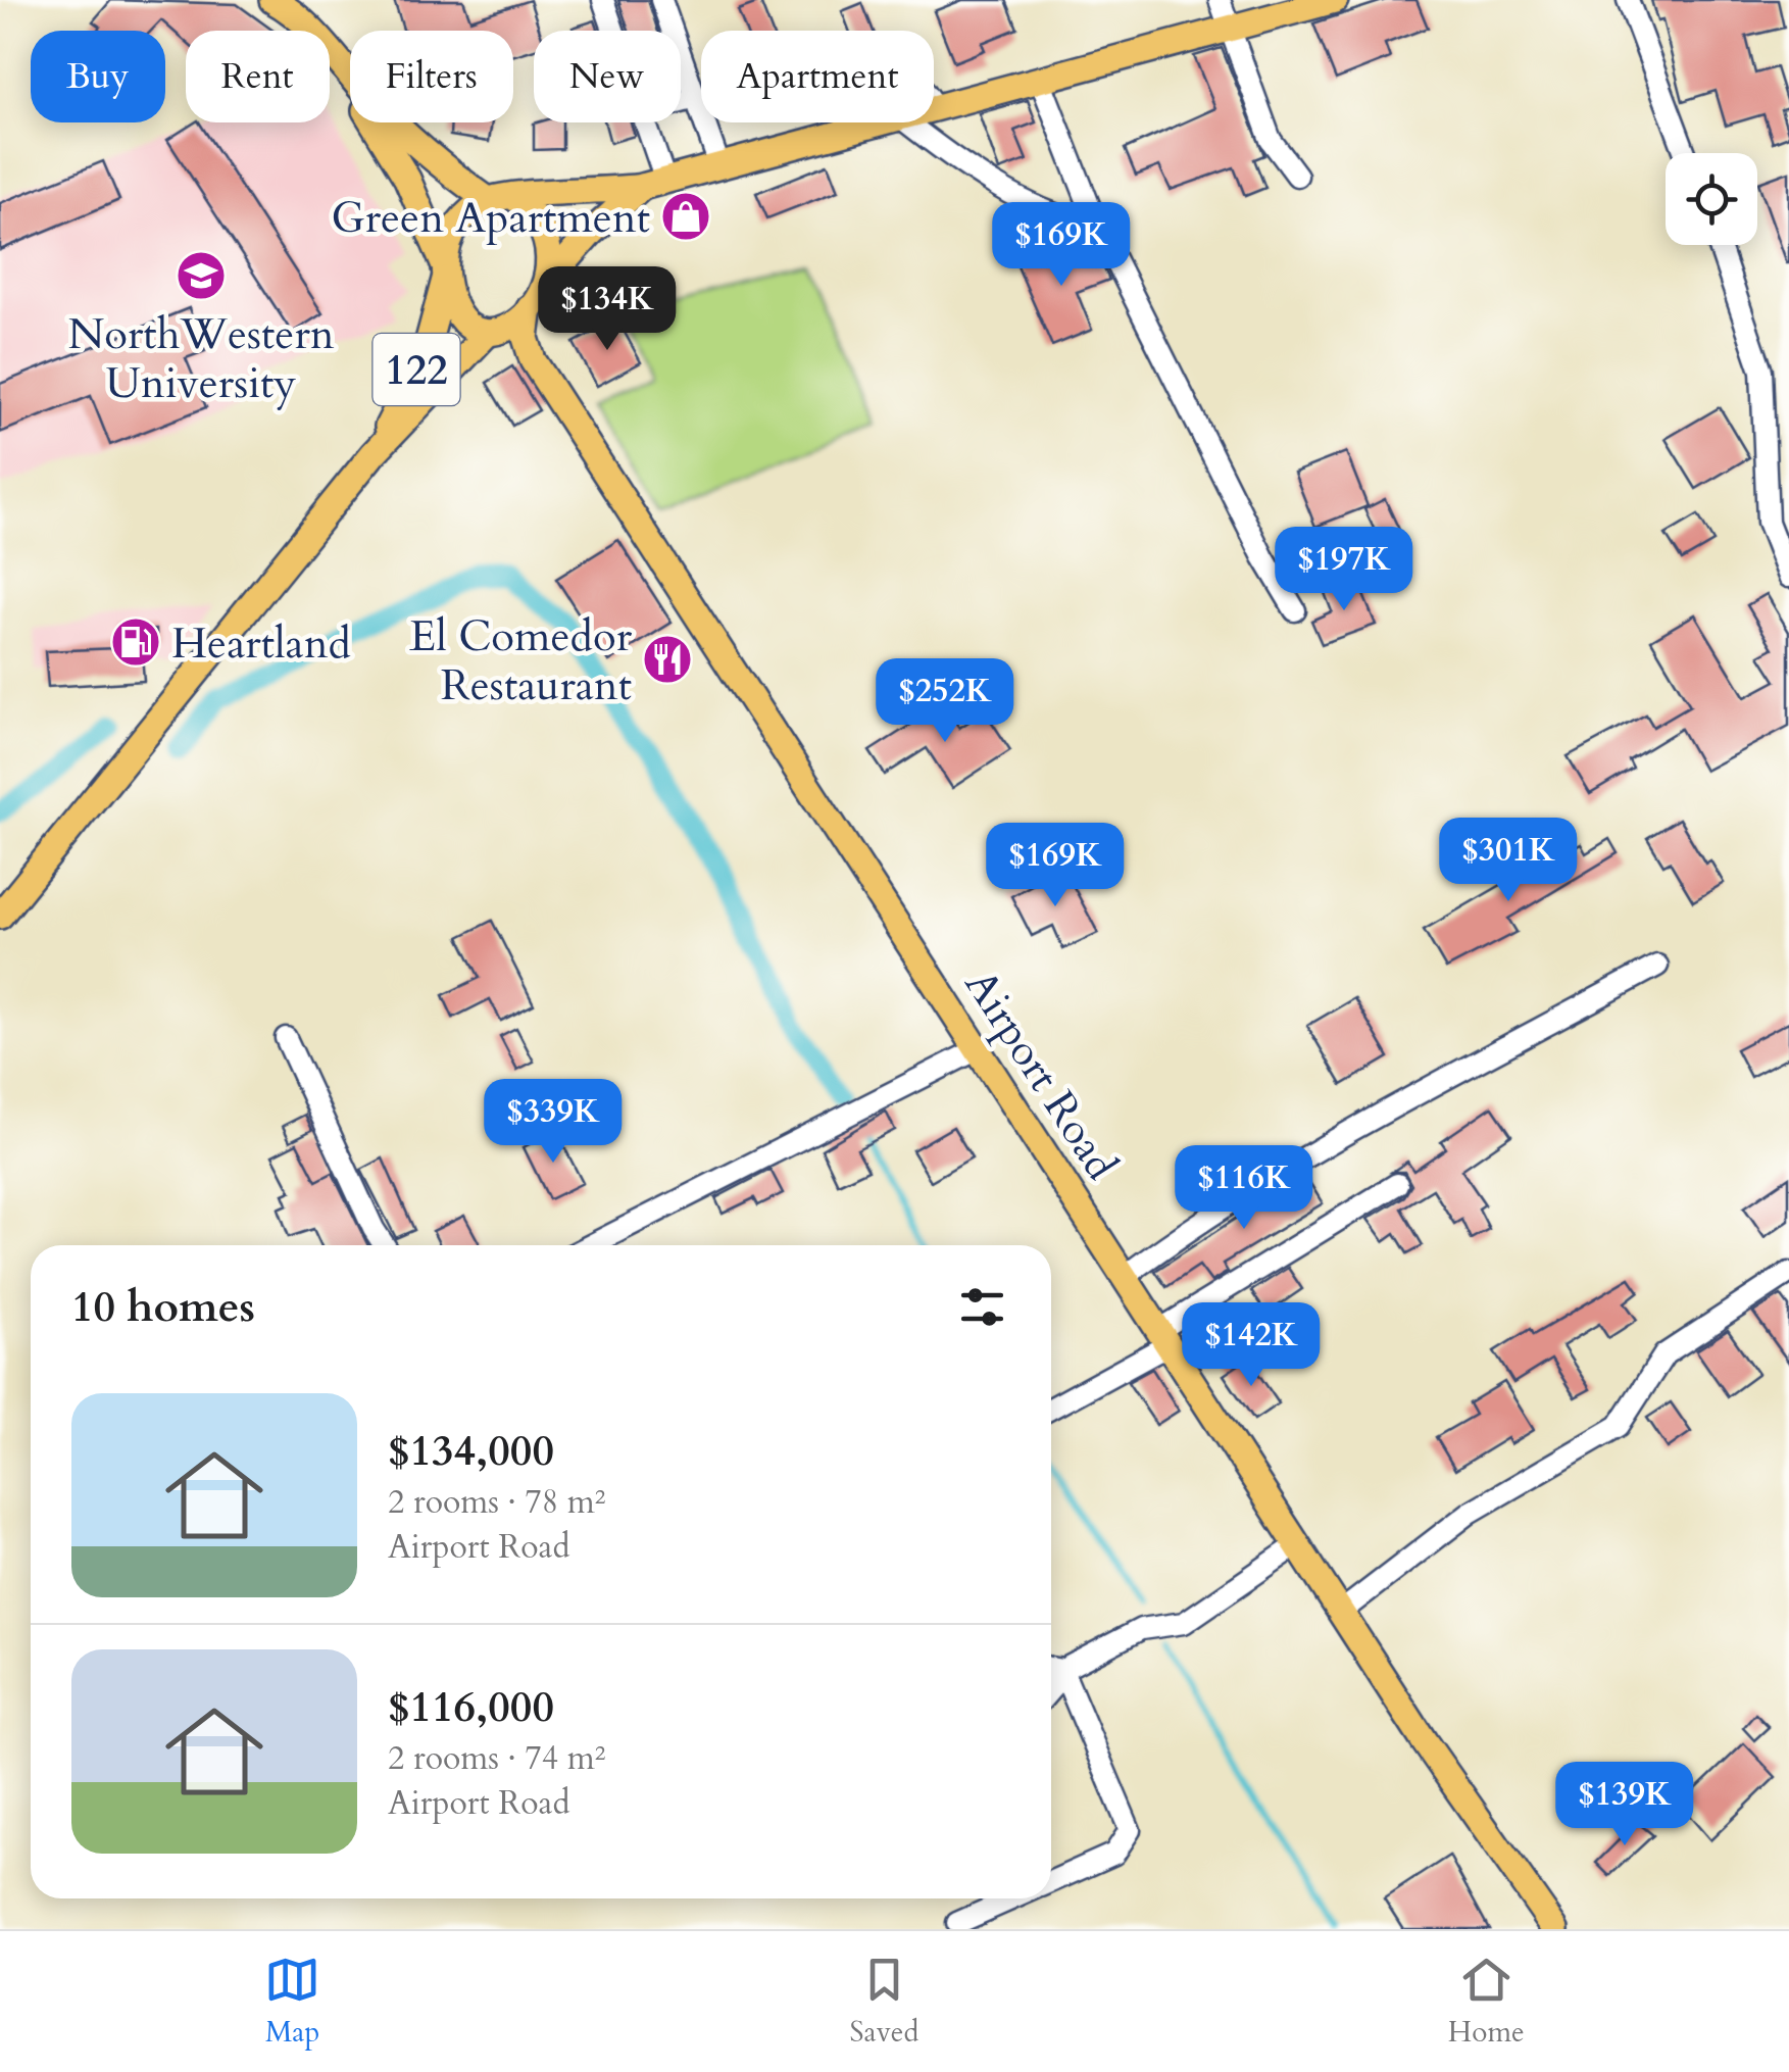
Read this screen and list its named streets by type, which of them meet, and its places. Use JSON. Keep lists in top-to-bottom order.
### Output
{
  "streets": {
    "main road": ["122", "Airport Road"]
  },
  "places": {
    "shop": ["Green Apartment"],
    "school or university": ["NorthWestern University"],
    "fuel station": ["Heartland"],
    "restaurant": ["El Comedor Restaurant"]
  },
  "page": {
    "chip": [
      "Buy",
      "Rent",
      "Filters",
      "New",
      "Apartment"
    ],
    "price": [
      "$169K",
      "$134K",
      "$197K",
      "$252K",
      "$301K",
      "$169K",
      "$339K",
      "$116K",
      "$142K",
      "$139K"
    ],
    "heading": "10 homes",
    "list": [
      {
        "name": "$134,000",
        "note": "2 rooms · 78 m² · Airport Road"
      },
      {
        "name": "$116,000",
        "note": "2 rooms · 74 m² · Airport Road"
      }
    ],
    "tabs": ["Map", "Saved", "Home"]
  }
}
